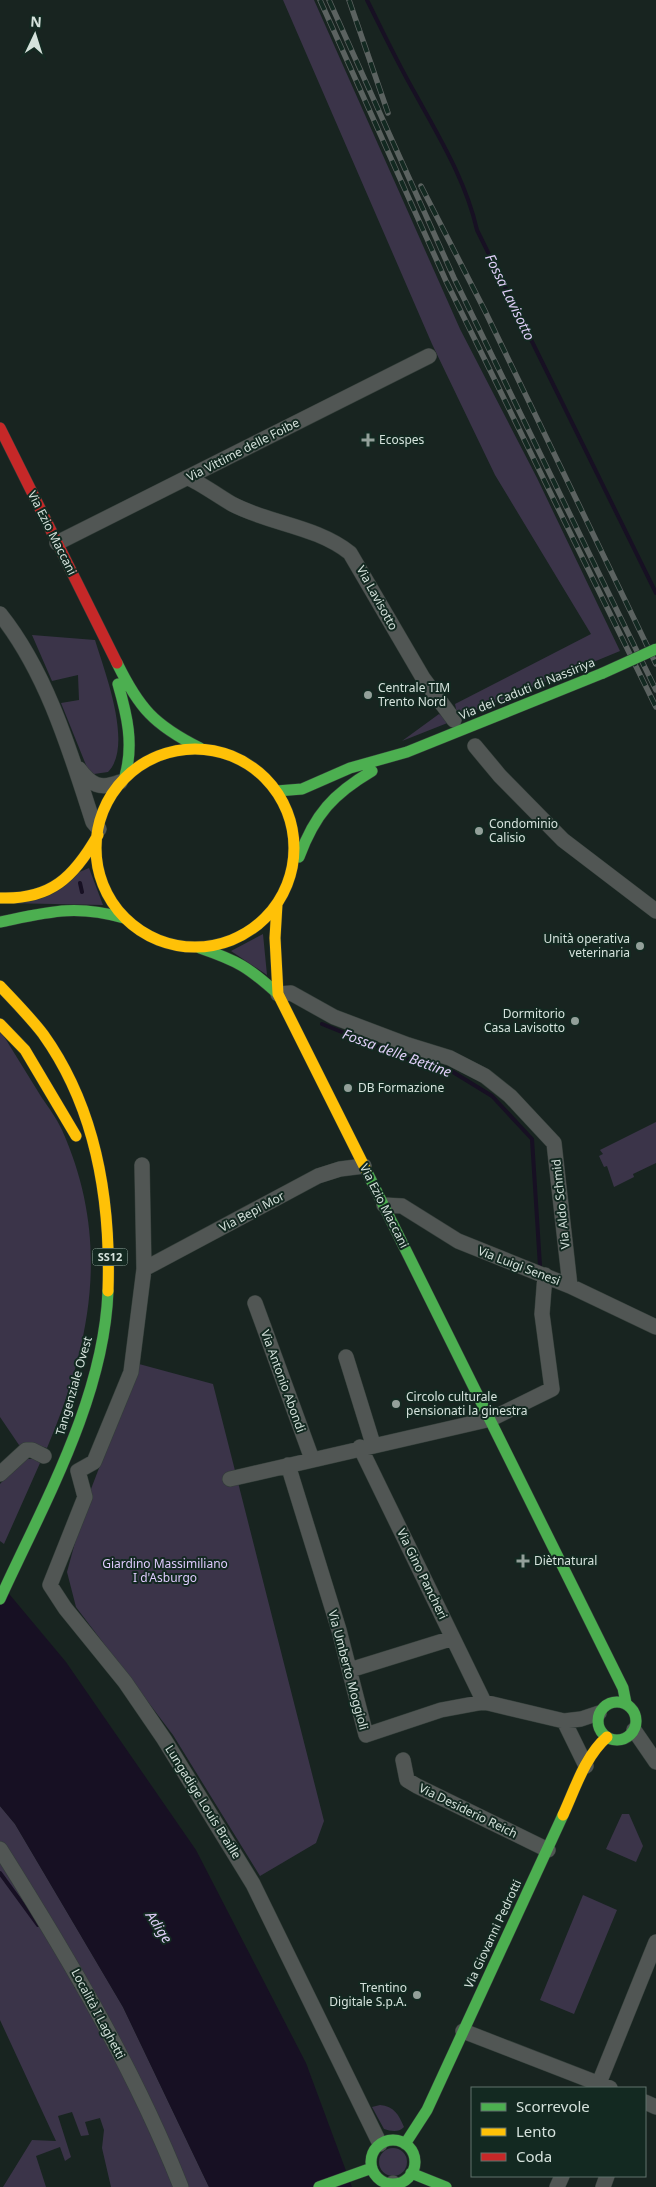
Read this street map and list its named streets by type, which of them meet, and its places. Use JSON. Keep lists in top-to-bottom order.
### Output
{
  "streets": {
    "main road": [
      "Via Ezio Maccani",
      "Via dei Caduti di Nassiriya",
      "SS12",
      "Tangenziale Ovest",
      "Via Giovanni Pedrotti"
    ],
    "street": [
      "Via Vittime delle Foibe",
      "Via Lavisotto",
      "Via Aldo Schmid",
      "Via Bepi Mor",
      "Via Luigi Senesi",
      "Via Antonio Abondi",
      "Via Gino Pancheri",
      "Via Umberto Moggioli",
      "Lungadige Louis Braille",
      "Via Desiderio Reich",
      "Località I Laghetti"
    ]
  },
  "crossings": [
    ["Via Vittime delle Foibe", "Via Ezio Maccani"],
    ["Via Vittime delle Foibe", "Via Lavisotto"],
    ["Via Ezio Maccani", "Via Aldo Schmid"],
    ["Via Ezio Maccani", "Via Bepi Mor"],
    ["Via Ezio Maccani", "Via Luigi Senesi"],
    ["Via Ezio Maccani", "Via Umberto Moggioli"],
    ["Via Ezio Maccani", "Via Giovanni Pedrotti"],
    ["Via Aldo Schmid", "Via Luigi Senesi"],
    ["Via Bepi Mor", "Lungadige Louis Braille"],
    ["Via Gino Pancheri", "Via Umberto Moggioli"],
    ["Via Umberto Moggioli", "Via Giovanni Pedrotti"],
    ["Lungadige Louis Braille", "Via Giovanni Pedrotti"],
    ["Via Desiderio Reich", "Via Giovanni Pedrotti"]
  ],
  "water": ["Fossa Lavisotto", "Fossa delle Bettine", "Adige"],
  "parks": ["Giardino Massimiliano I d'Asburgo"],
  "places": {
    "health": ["Ecospes", "Diètnatural"],
    "other": [
      "Centrale TIM Trento Nord",
      "Condominio Calisio",
      "Unità operativa veterinaria",
      "Dormitorio Casa Lavisotto",
      "DB Formazione",
      "Circolo culturale pensionati la ginestra",
      "Trentino Digitale S.p.A."
    ]
  },
  "legend": ["Scorrevole", "Lento", "Coda"],
  "north": "top"
}
